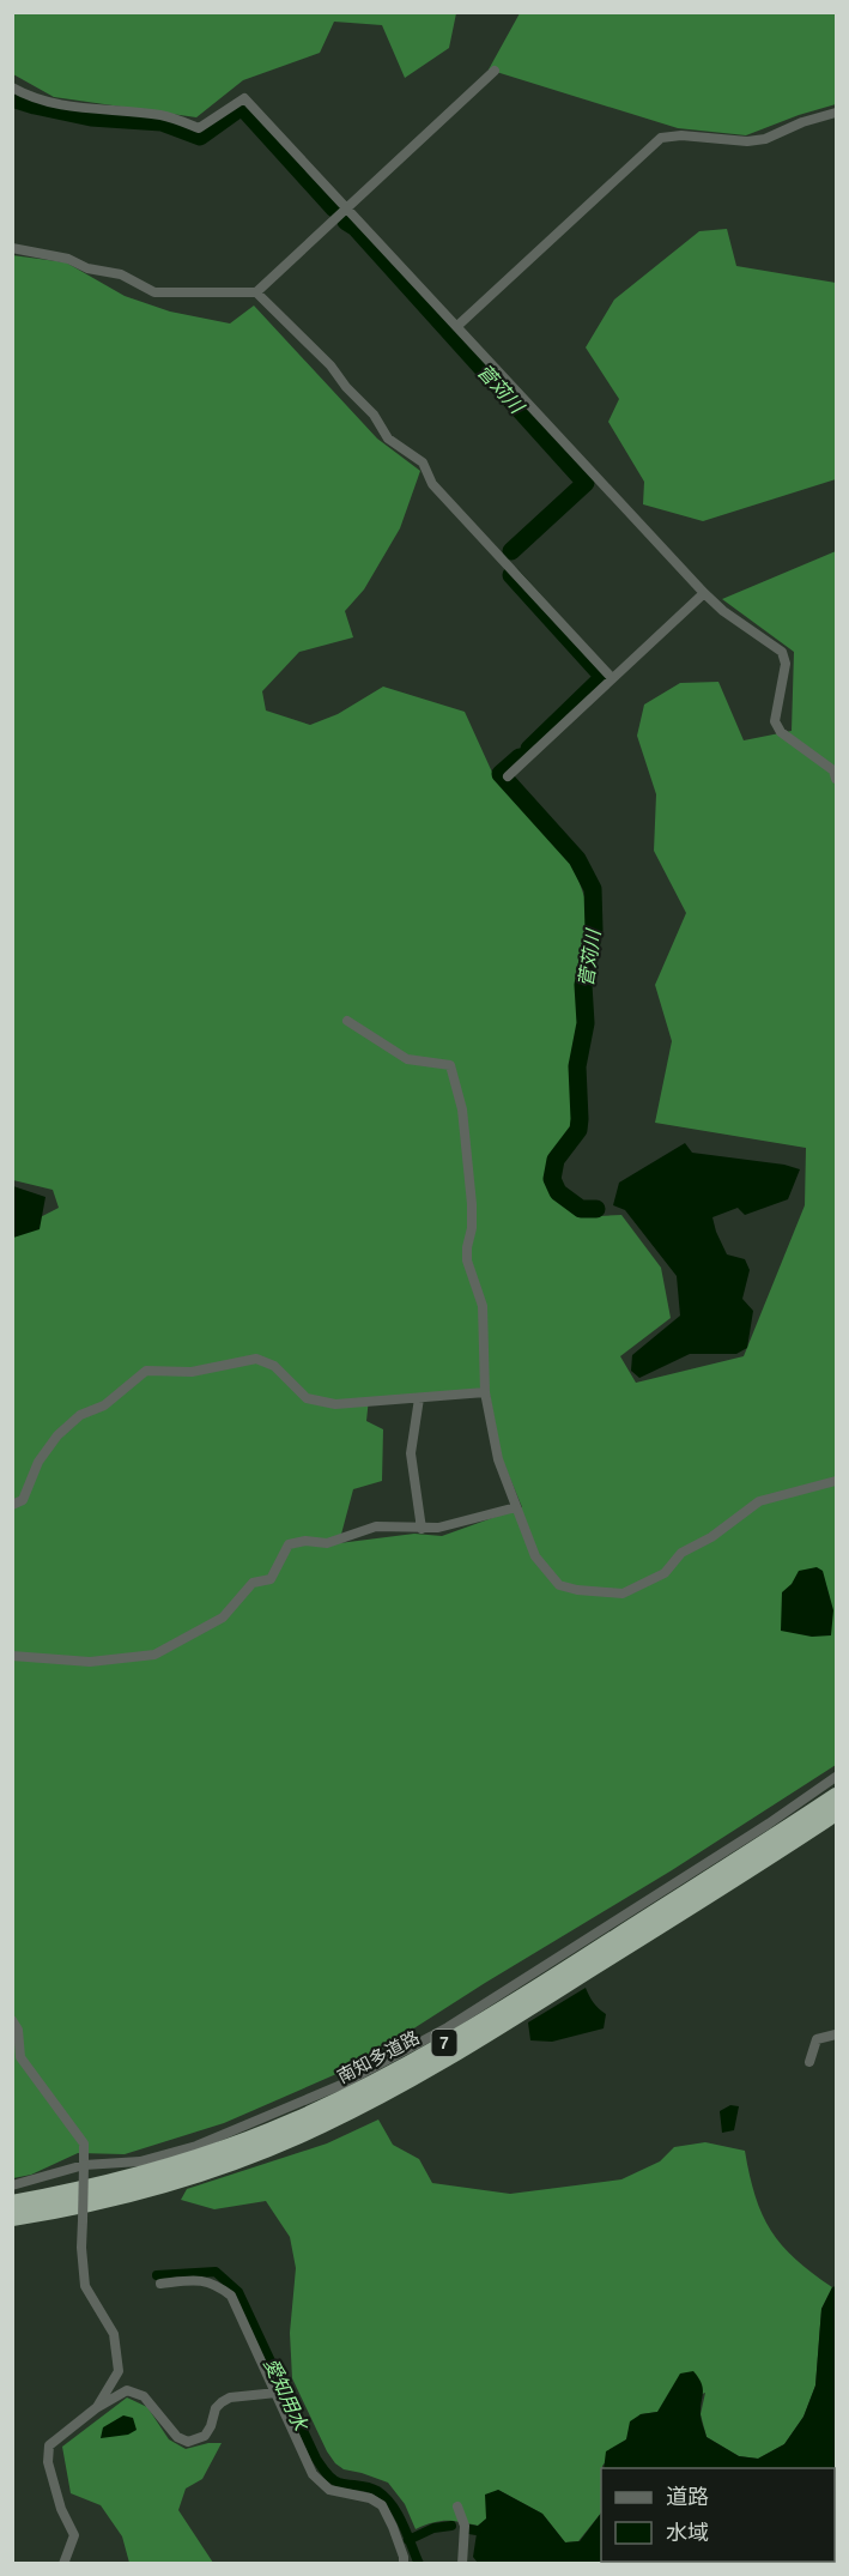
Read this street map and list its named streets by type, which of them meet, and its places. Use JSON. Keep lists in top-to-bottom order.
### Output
{
  "streets": {
    "highway": ["7", "南知多道路"]
  },
  "water": ["菅苅川", "愛知用水"],
  "legend": ["道路", "水域"]
}
